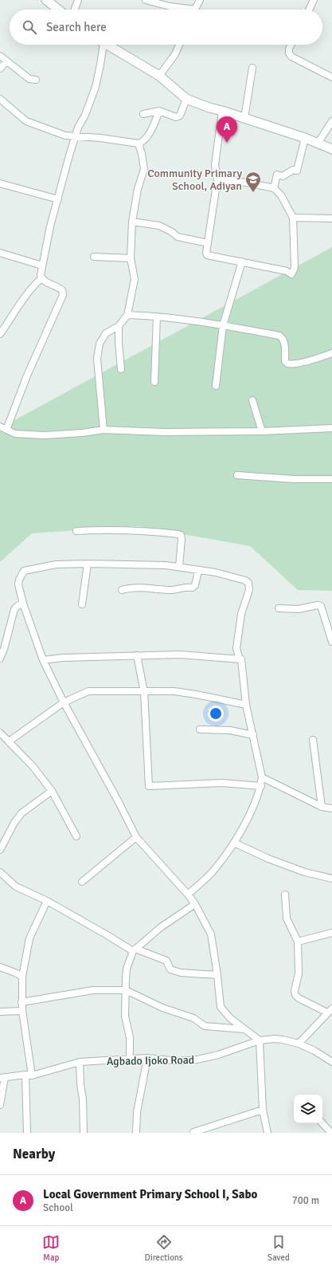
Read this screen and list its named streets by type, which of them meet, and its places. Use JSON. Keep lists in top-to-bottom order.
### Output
{
  "streets": {
    "street": ["Agbado Ijoko Road"]
  },
  "places": {
    "school or university": ["Community Primary School, Adiyan"]
  },
  "page": {
    "search": "Search here",
    "pins": "A",
    "heading": "Nearby",
    "list": [
      {
        "mark": "A",
        "name": "Local Government Primary School I, Sabo",
        "note": "School",
        "value": "700 m"
      }
    ],
    "nav": ["Map", "Directions", "Saved"]
  }
}
